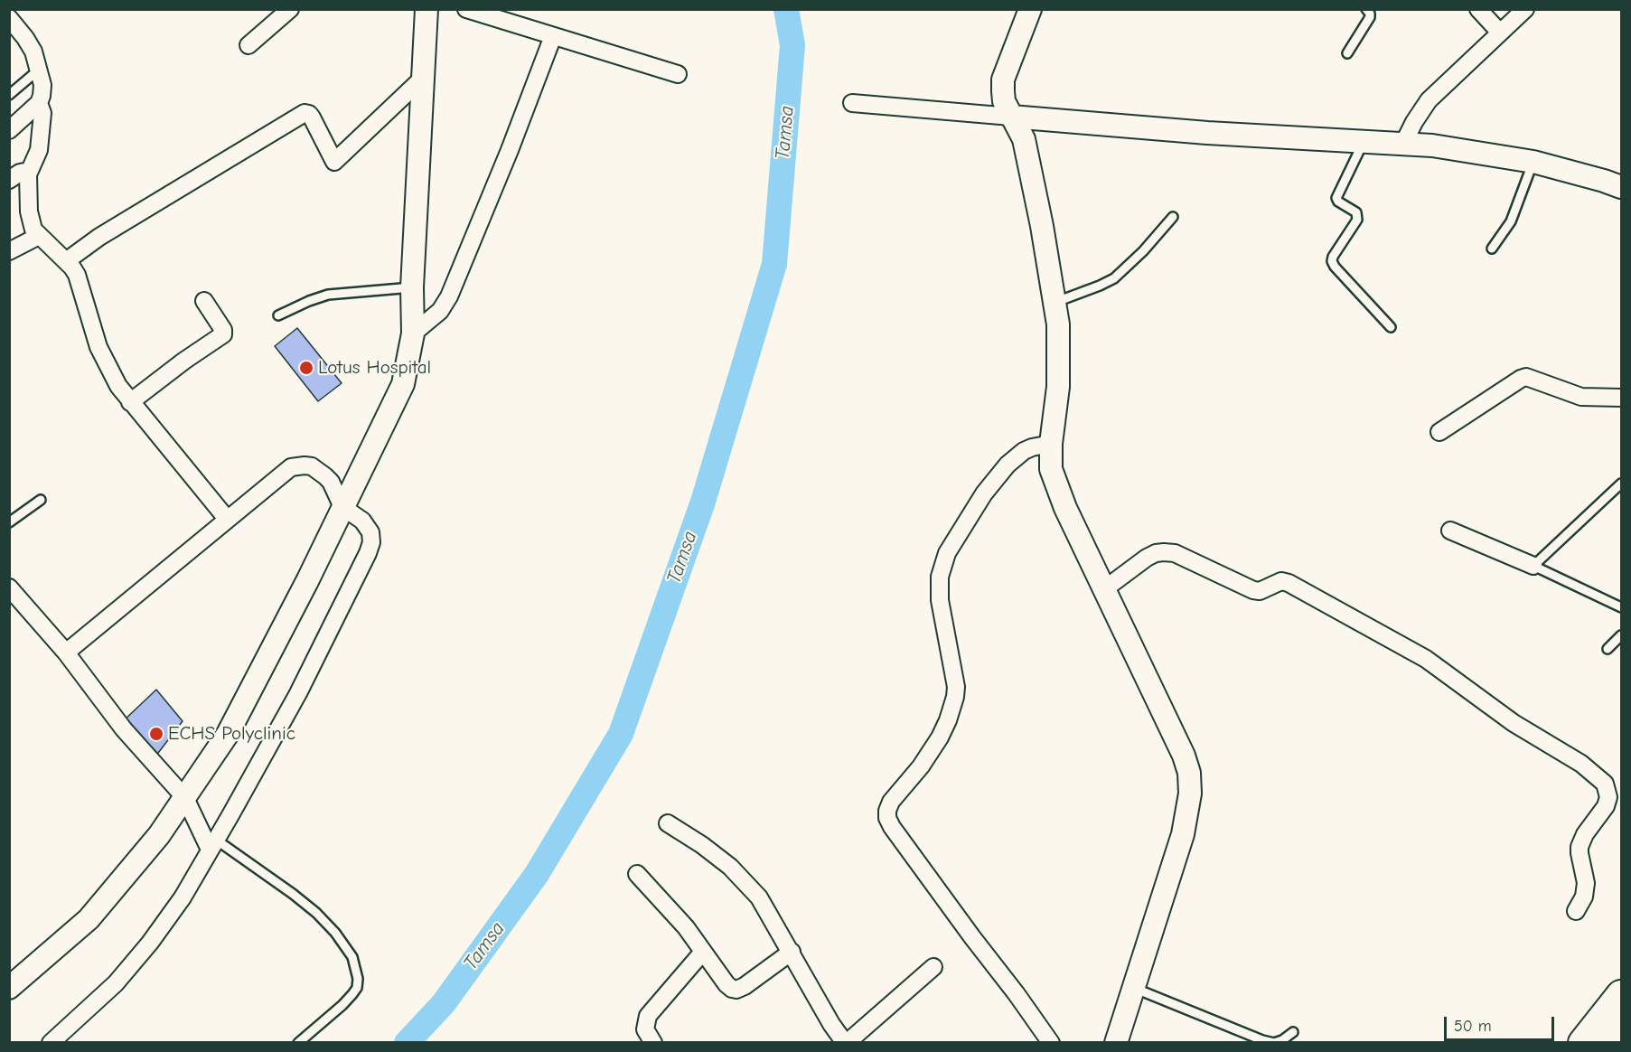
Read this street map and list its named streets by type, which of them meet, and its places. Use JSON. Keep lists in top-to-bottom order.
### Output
{
  "water": ["Tamsa"],
  "places": ["Lotus Hospital", "ECHS Polyclinic"],
  "scale_bar": "50 m"
}
